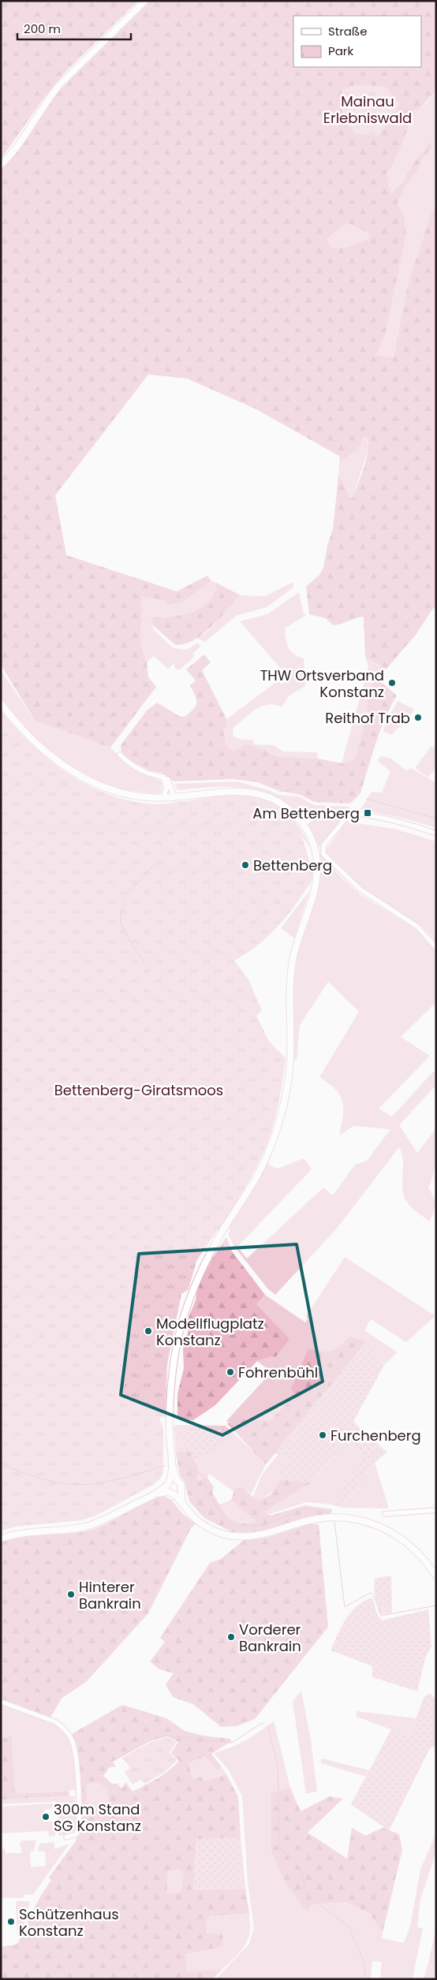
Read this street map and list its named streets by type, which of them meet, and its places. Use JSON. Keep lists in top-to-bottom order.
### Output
{
  "parks": ["Mainau Erlebniswald", "Bettenberg-Giratsmoos"],
  "places": {
    "other": [
      "THW Ortsverband Konstanz",
      "Reithof Trab",
      "Bettenberg",
      "Modellflugplatz Konstanz",
      "Fohrenbühl",
      "Furchenberg",
      "Hinterer Bankrain",
      "Vorderer Bankrain",
      "300m Stand SG Konstanz",
      "Schützenhaus Konstanz"
    ],
    "transit": ["Am Bettenberg"]
  },
  "legend": ["Straße", "Park"],
  "scale_bar": "200 m"
}
